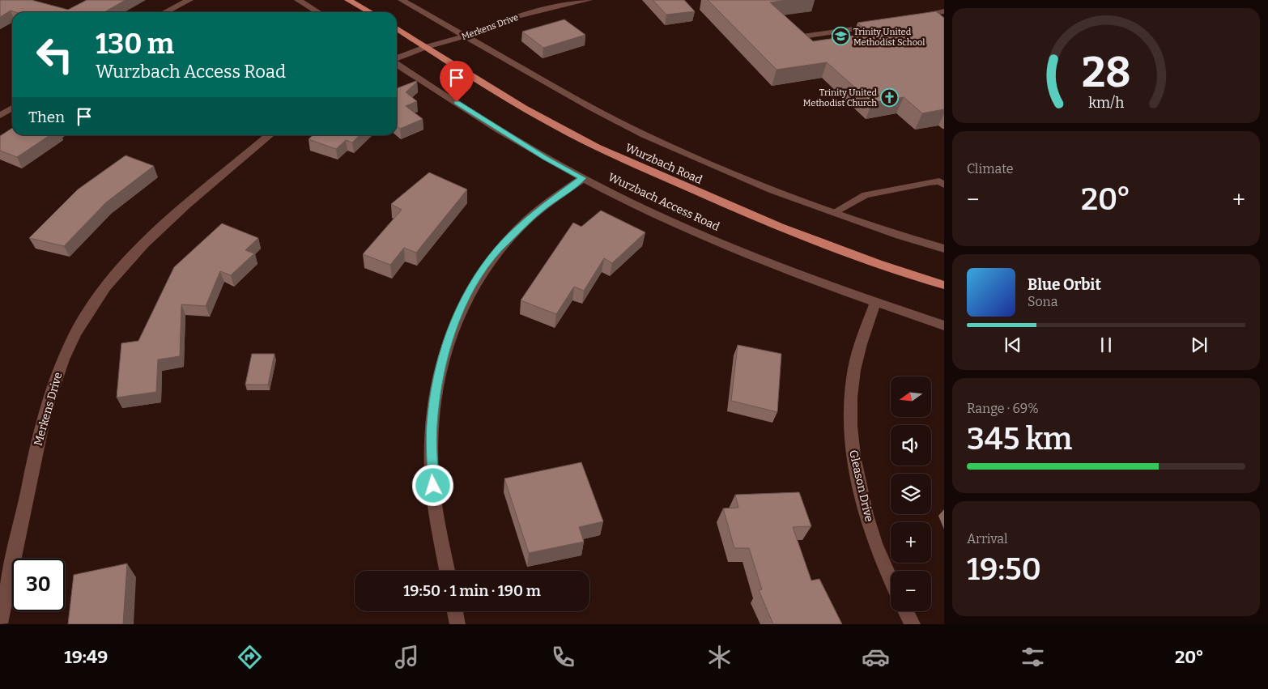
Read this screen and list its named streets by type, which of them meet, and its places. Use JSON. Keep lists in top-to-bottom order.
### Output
{
  "streets": {
    "main road": ["Wurzbach Road"],
    "street": ["Merkens Drive", "Wurzbach Access Road", "Gleason Drive"]
  },
  "crossings": [
    ["Merkens Drive", "Wurzbach Road"],
    ["Wurzbach Access Road", "Gleason Drive"]
  ],
  "places": {
    "school or university": ["Trinity United Methodist School"],
    "church": ["Trinity United Methodist Church"]
  },
  "north": "left",
  "page": {
    "turn": ["130 m", "Wurzbach Access Road"],
    "then": "Then",
    "tile": [
      "Climate",
      ["Range · 69%", "345 km"],
      ["Arrival", "19:50"]
    ],
    "heat": ["−", "20°", "+"],
    "song": ["Blue Orbit", "Sona"],
    "map_buttons": ["+", "−"],
    "limit": "30",
    "trip": "19:50 · 1 min · 190 m",
    "tabs": ["19:49", "20°"],
    "gauge": ["28", "km/h"]
  }
}
